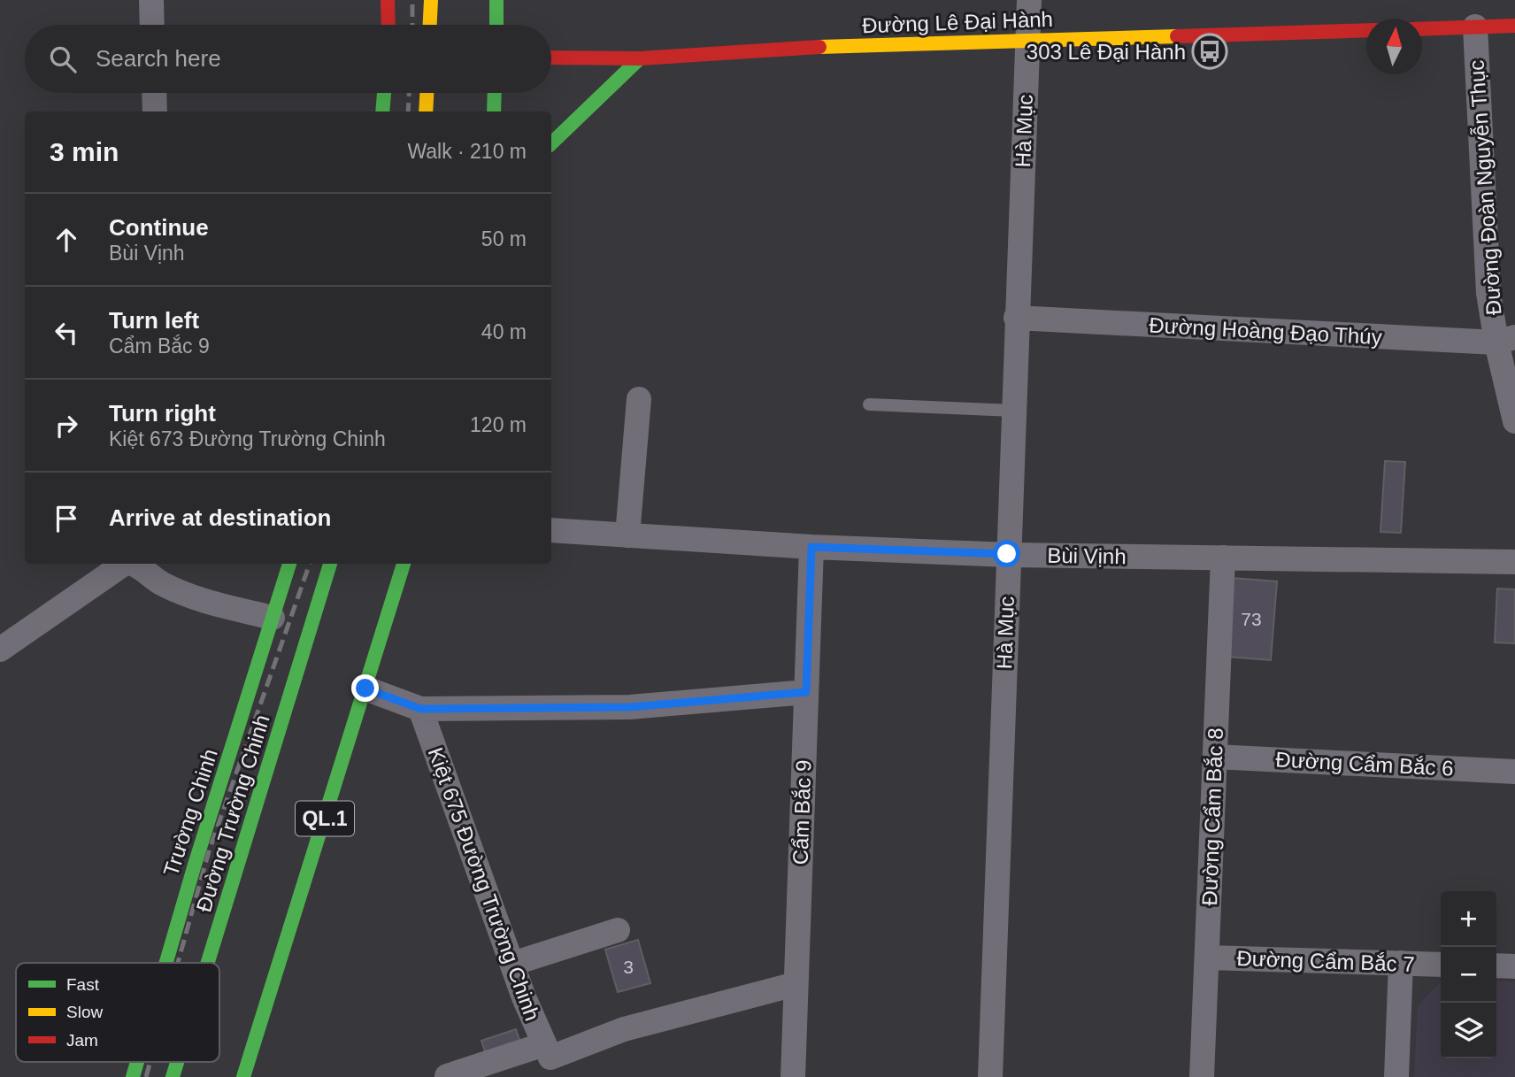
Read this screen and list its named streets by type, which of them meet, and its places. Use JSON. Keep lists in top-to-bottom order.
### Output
{
  "streets": {
    "main road": [
      "Đường Lê Đại Hành",
      "Trường Chinh",
      "Đường Trường Chinh",
      "QL.1"
    ],
    "street": [
      "Hà Mục",
      "Đường Đoàn Nguyễn Thục",
      "Đường Hoàng Đạo Thúy",
      "Bùi Vịnh",
      "Đường Cẩm Bắc 6",
      "Cẩm Bắc 9",
      "Đường Cẩm Bắc 8",
      "Kiệt 675 Đường Trường Chinh",
      "Đường Cẩm Bắc 7"
    ]
  },
  "crossings": [
    ["Đường Lê Đại Hành", "Hà Mục"],
    ["Hà Mục", "Đường Hoàng Đạo Thúy"],
    ["Hà Mục", "Bùi Vịnh"],
    ["Đường Đoàn Nguyễn Thục", "Đường Hoàng Đạo Thúy"],
    ["Bùi Vịnh", "Cẩm Bắc 9"],
    ["Bùi Vịnh", "Đường Cẩm Bắc 8"],
    ["Đường Cẩm Bắc 6", "Đường Cẩm Bắc 8"],
    ["Đường Cẩm Bắc 8", "Đường Cẩm Bắc 7"]
  ],
  "places": {
    "bus stop": ["303 Lê Đại Hành"]
  },
  "house_numbers": ["73", "3"],
  "legend": ["Fast", "Slow", "Jam"],
  "north": "top",
  "page": {
    "search": "Search here",
    "heading": ["3 min", "Walk · 210 m"],
    "list": [
      ["Continue", "Bùi Vịnh", "50 m"],
      ["Turn left", "Cẩm Bắc 9", "40 m"],
      ["Turn right", "Kiệt 673 Đường Trường Chinh", "120 m"],
      "Arrive at destination"
    ],
    "map_buttons": ["+", "−"]
  }
}
